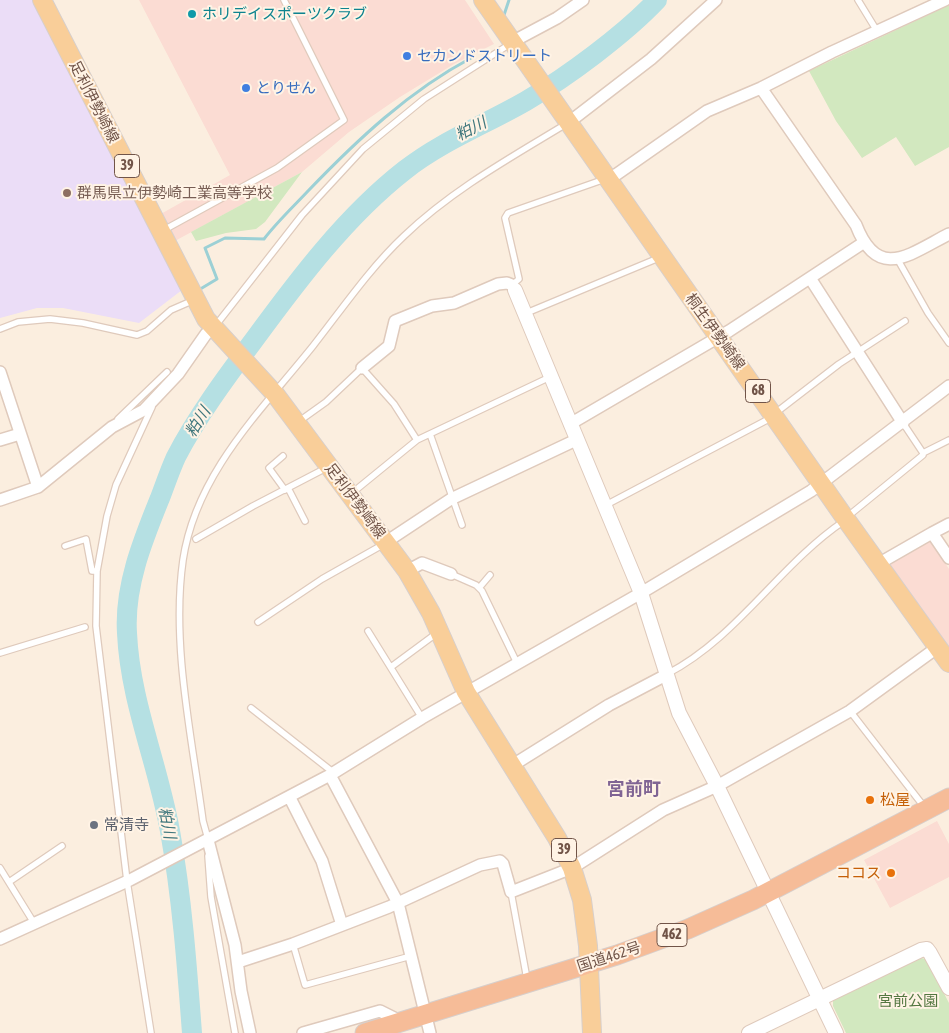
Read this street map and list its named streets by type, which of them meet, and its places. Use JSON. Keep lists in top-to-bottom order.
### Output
{
  "streets": {
    "highway": ["462", "国道462号"],
    "main road": [
      "足利伊勢崎線",
      "39",
      "桐生伊勢崎線",
      "68"
    ]
  },
  "crossings": [
    ["足利伊勢崎線", "国道462号"]
  ],
  "districts": ["宮前町"],
  "water": ["粕川"],
  "parks": ["宮前公園"],
  "places": [
    "ホリデイスポーツクラブ",
    "セカンドストリート",
    "とりせん",
    "群馬県立伊勢崎工業高等学校",
    "松屋",
    "常清寺",
    "ココス"
  ]
}
